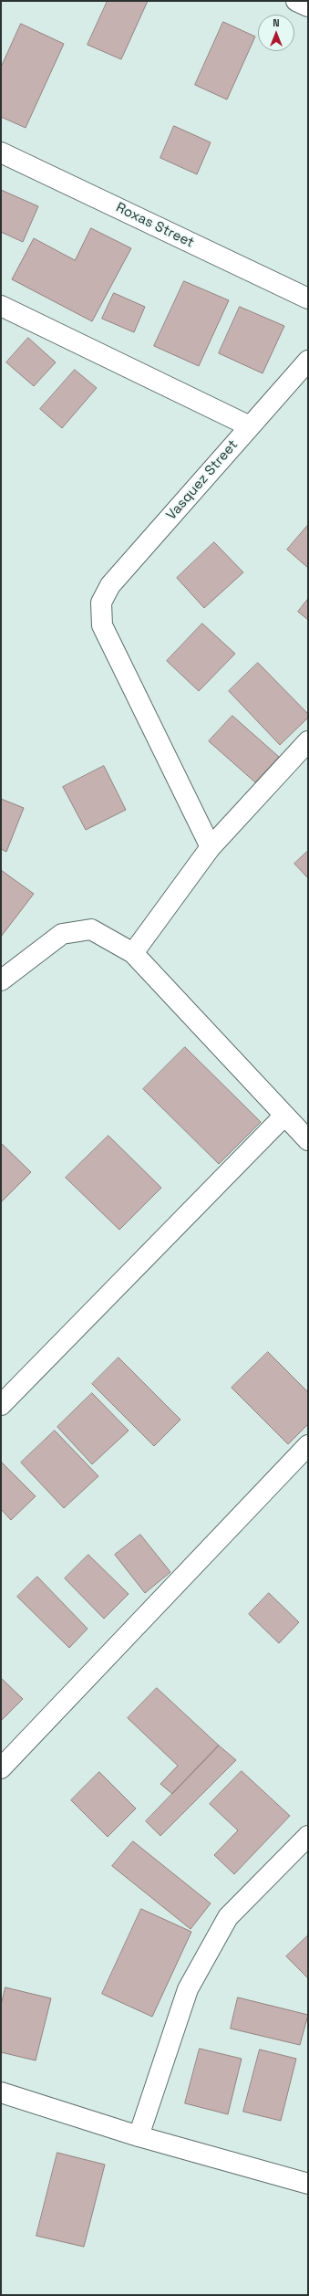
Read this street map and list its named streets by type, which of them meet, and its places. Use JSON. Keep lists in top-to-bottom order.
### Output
{
  "streets": {
    "street": ["Roxas Street", "Vasquez Street"]
  },
  "north": "top"
}
